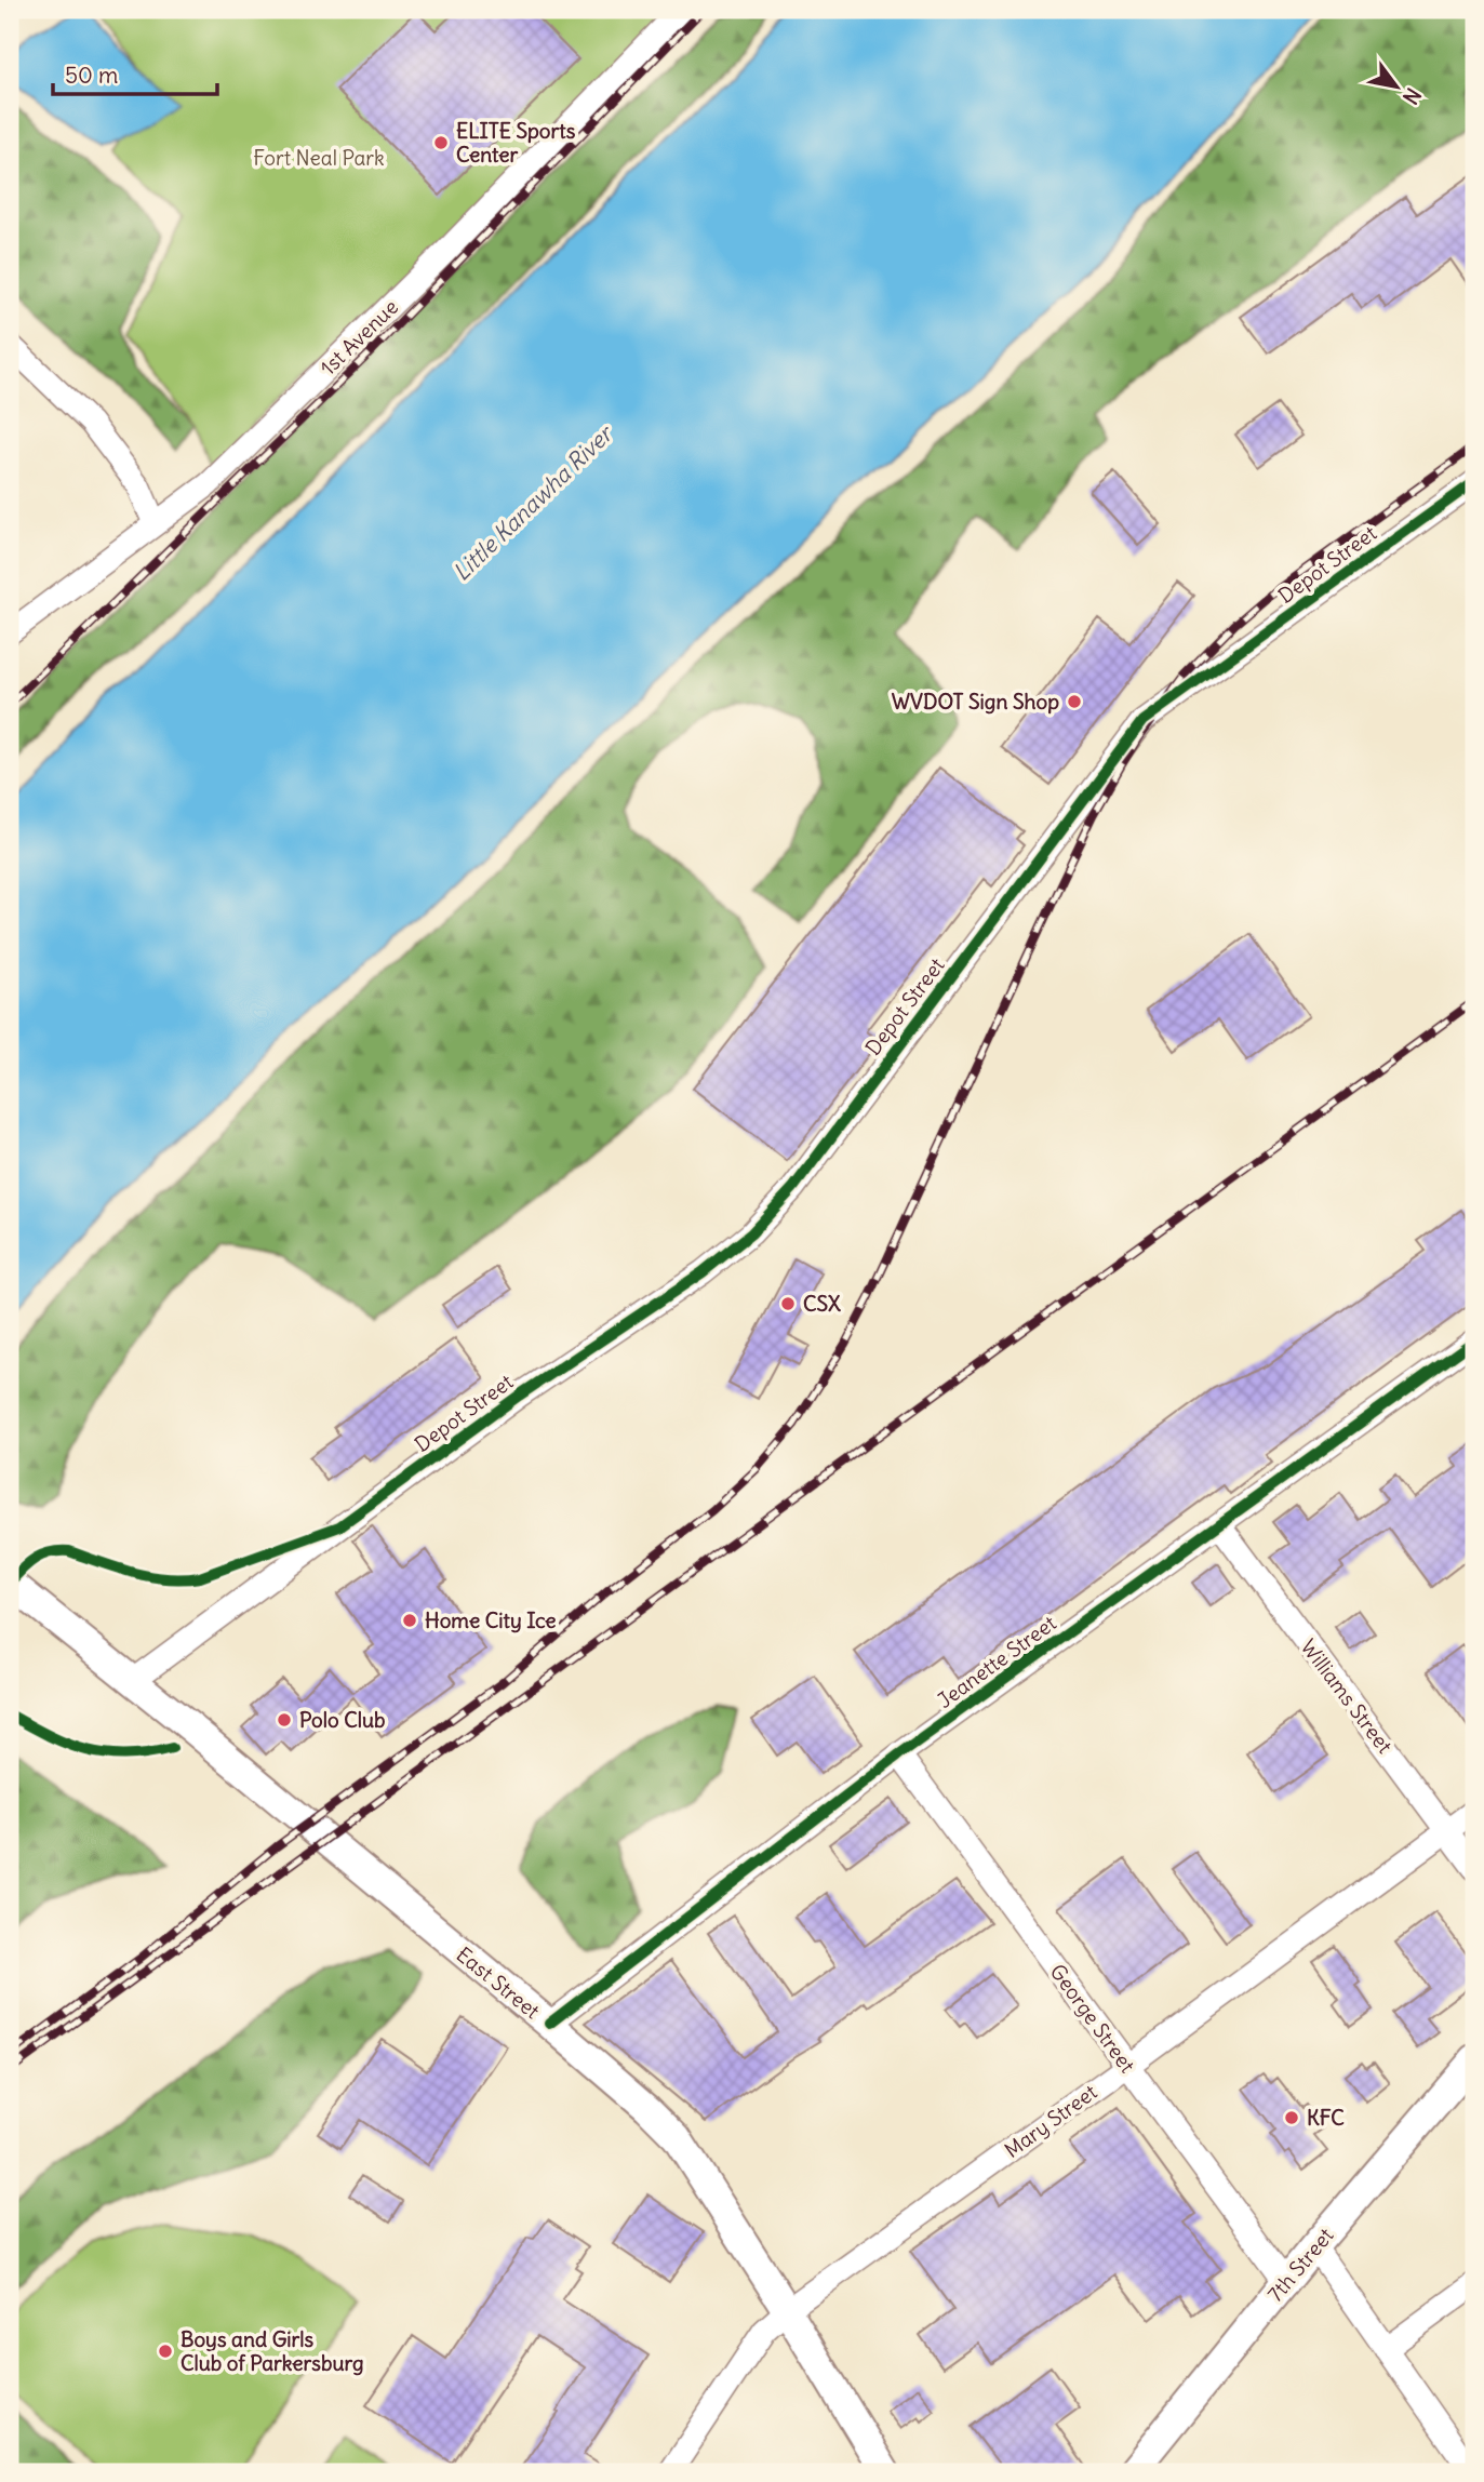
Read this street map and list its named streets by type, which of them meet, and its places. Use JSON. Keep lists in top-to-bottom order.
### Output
{
  "streets": {
    "main road": ["East Street", "7th Street"],
    "street": [
      "1st Avenue",
      "Depot Street",
      "Jeanette Street",
      "Williams Street",
      "George Street",
      "Mary Street"
    ]
  },
  "crossings": [
    ["Depot Street", "East Street"],
    ["Jeanette Street", "Williams Street"],
    ["Jeanette Street", "East Street"],
    ["Jeanette Street", "George Street"],
    ["Williams Street", "Mary Street"],
    ["East Street", "Mary Street"],
    ["George Street", "Mary Street"],
    ["George Street", "7th Street"]
  ],
  "water": ["Little Kanawha River"],
  "parks": ["Fort Neal Park"],
  "places": [
    "ELITE Sports Center",
    "WVDOT Sign Shop",
    "CSX",
    "Home City Ice",
    "Polo Club",
    "KFC",
    "Boys and Girls Club of Parkersburg"
  ],
  "scale_bar": "50 m",
  "north": "bottom right"
}
